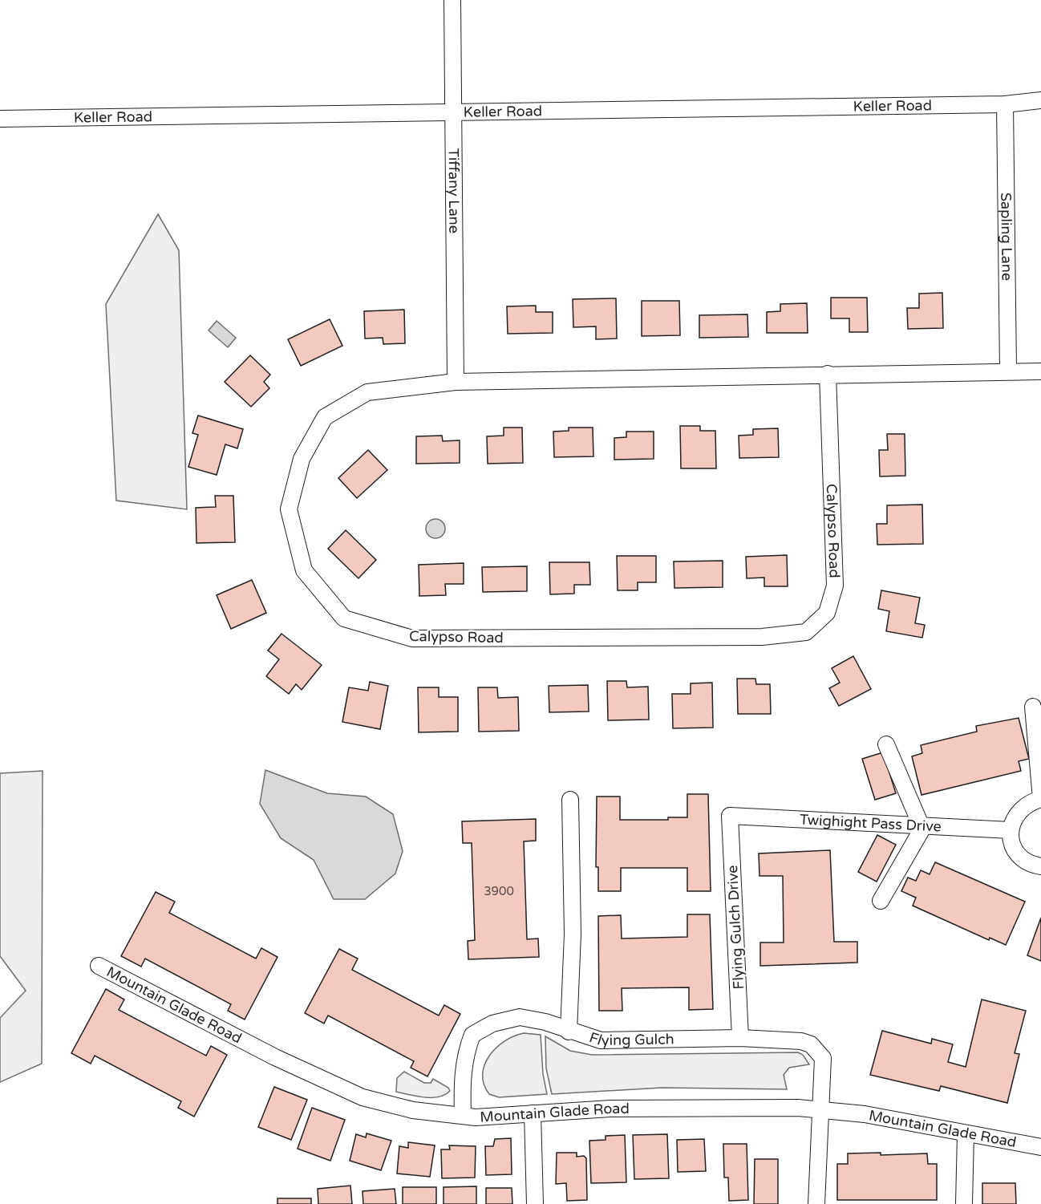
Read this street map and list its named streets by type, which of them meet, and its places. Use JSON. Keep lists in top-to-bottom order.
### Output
{
  "streets": {
    "street": [
      "Keller Road",
      "Tiffany Lane",
      "Sapling Lane",
      "Calypso Road",
      "Twighight Pass Drive",
      "Flying Gulch Drive",
      "Mountain Glade Road",
      "Flying Gulch"
    ]
  },
  "crossings": [
    ["Keller Road", "Tiffany Lane"],
    ["Keller Road", "Sapling Lane"],
    ["Tiffany Lane", "Calypso Road"],
    ["Sapling Lane", "Calypso Road"],
    ["Twighight Pass Drive", "Flying Gulch Drive"],
    ["Flying Gulch Drive", "Flying Gulch"],
    ["Mountain Glade Road", "Flying Gulch"]
  ],
  "house_numbers": ["3900"]
}
